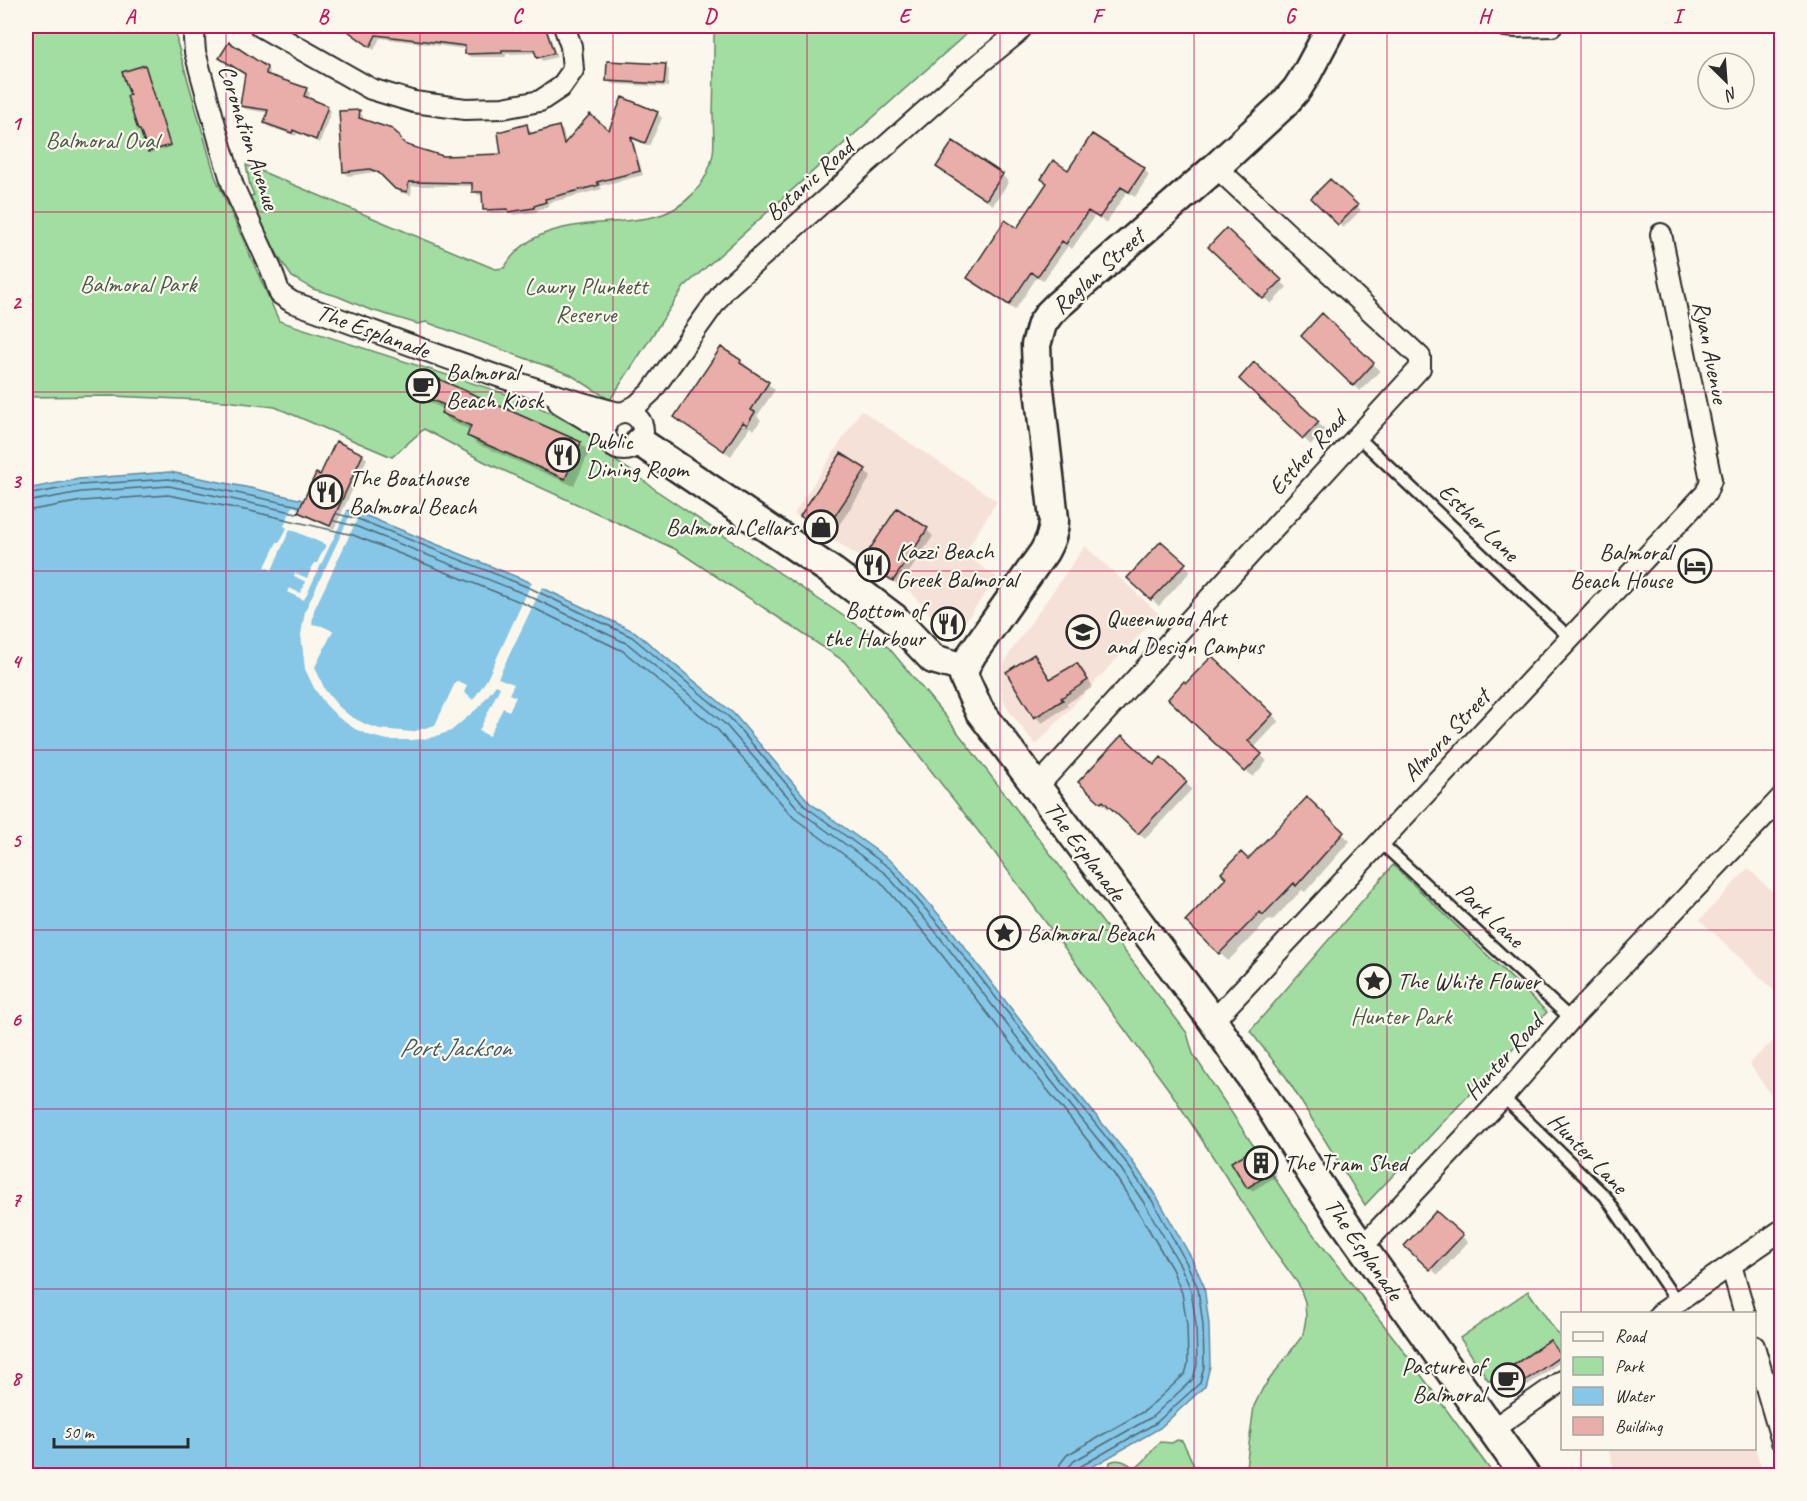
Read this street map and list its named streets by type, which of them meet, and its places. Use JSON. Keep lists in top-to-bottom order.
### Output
{
  "streets": {
    "street": [
      "Coronation Avenue",
      "Botanic Road",
      "Raglan Street",
      "The Esplanade",
      "Ryan Avenue",
      "Esther Road",
      "Almora Street",
      "Hunter Road"
    ],
    "lane": ["Esther Lane", "Park Lane", "Hunter Lane"]
  },
  "crossings": [
    ["Coronation Avenue", "The Esplanade"],
    ["Botanic Road", "The Esplanade"],
    ["Raglan Street", "The Esplanade"],
    ["Raglan Street", "Esther Road"],
    ["The Esplanade", "Esther Road"],
    ["The Esplanade", "Almora Street"],
    ["The Esplanade", "Hunter Road"],
    ["Ryan Avenue", "Almora Street"],
    ["Esther Road", "Esther Lane"],
    ["Esther Lane", "Almora Street"],
    ["Almora Street", "Park Lane"],
    ["Park Lane", "Hunter Road"],
    ["Hunter Road", "Hunter Lane"]
  ],
  "water": ["Port Jackson"],
  "parks": [
    "Balmoral Oval",
    "Balmoral Park",
    "Lawry Plunkett Reserve",
    "Hunter Park"
  ],
  "places": {
    "cafe": ["Balmoral Beach Kiosk", "Pasture of Balmoral"],
    "restaurant": [
      "Public Dining Room",
      "The Boathouse Balmoral Beach",
      "Kazzi Beach Greek Balmoral",
      "Bottom of the Harbour"
    ],
    "shop": ["Balmoral Cellars"],
    "hotel": ["Balmoral Beach House"],
    "school or university": ["Queenwood Art and Design Campus"],
    "place": ["Balmoral Beach", "The White Flower"],
    "building": ["The Tram Shed"]
  },
  "legend": [
    "Road",
    "Park",
    "Water",
    "Building"
  ],
  "scale_bar": "50 m",
  "north": "bottom right",
  "grid": {
    "columns": [
      "A",
      "B",
      "C",
      "D",
      "E",
      "F",
      "G",
      "H",
      "I"
    ],
    "rows": [
      "1",
      "2",
      "3",
      "4",
      "5",
      "6",
      "7",
      "8"
    ]
  }
}
